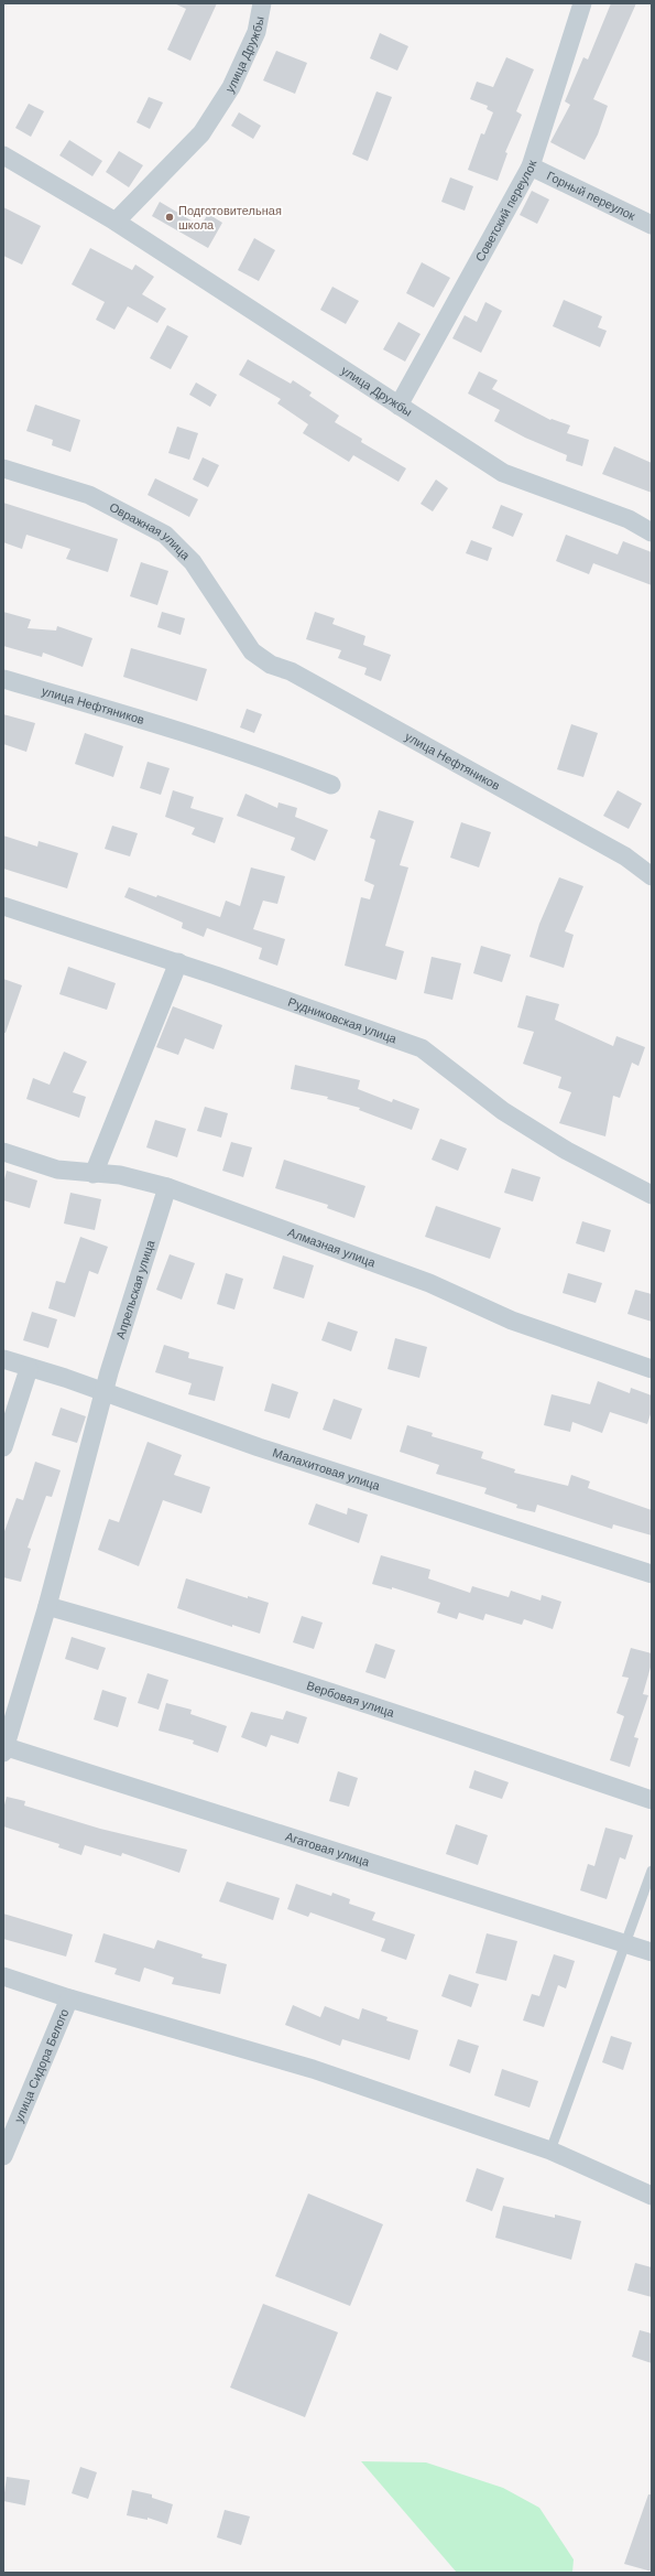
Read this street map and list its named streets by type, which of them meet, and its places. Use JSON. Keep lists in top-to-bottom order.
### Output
{
  "streets": {
    "street": [
      "улица Дружбы",
      "Горный переулок",
      "Советский переулок",
      "Овражная улица",
      "улица Нефтяников",
      "Рудниковская улица",
      "Алмазная улица",
      "Апрельская улица",
      "Малахитовая улица",
      "Вербовая улица",
      "Агатовая улица",
      "улица Сидора Белого"
    ]
  },
  "crossings": [
    ["улица Дружбы", "Советский переулок"],
    ["Горный переулок", "Советский переулок"],
    ["Овражная улица", "улица Нефтяников"],
    ["Алмазная улица", "Апрельская улица"],
    ["Апрельская улица", "Малахитовая улица"],
    ["Апрельская улица", "Вербовая улица"],
    ["Апрельская улица", "Агатовая улица"]
  ],
  "places": ["Подготовительная школа"]
}
